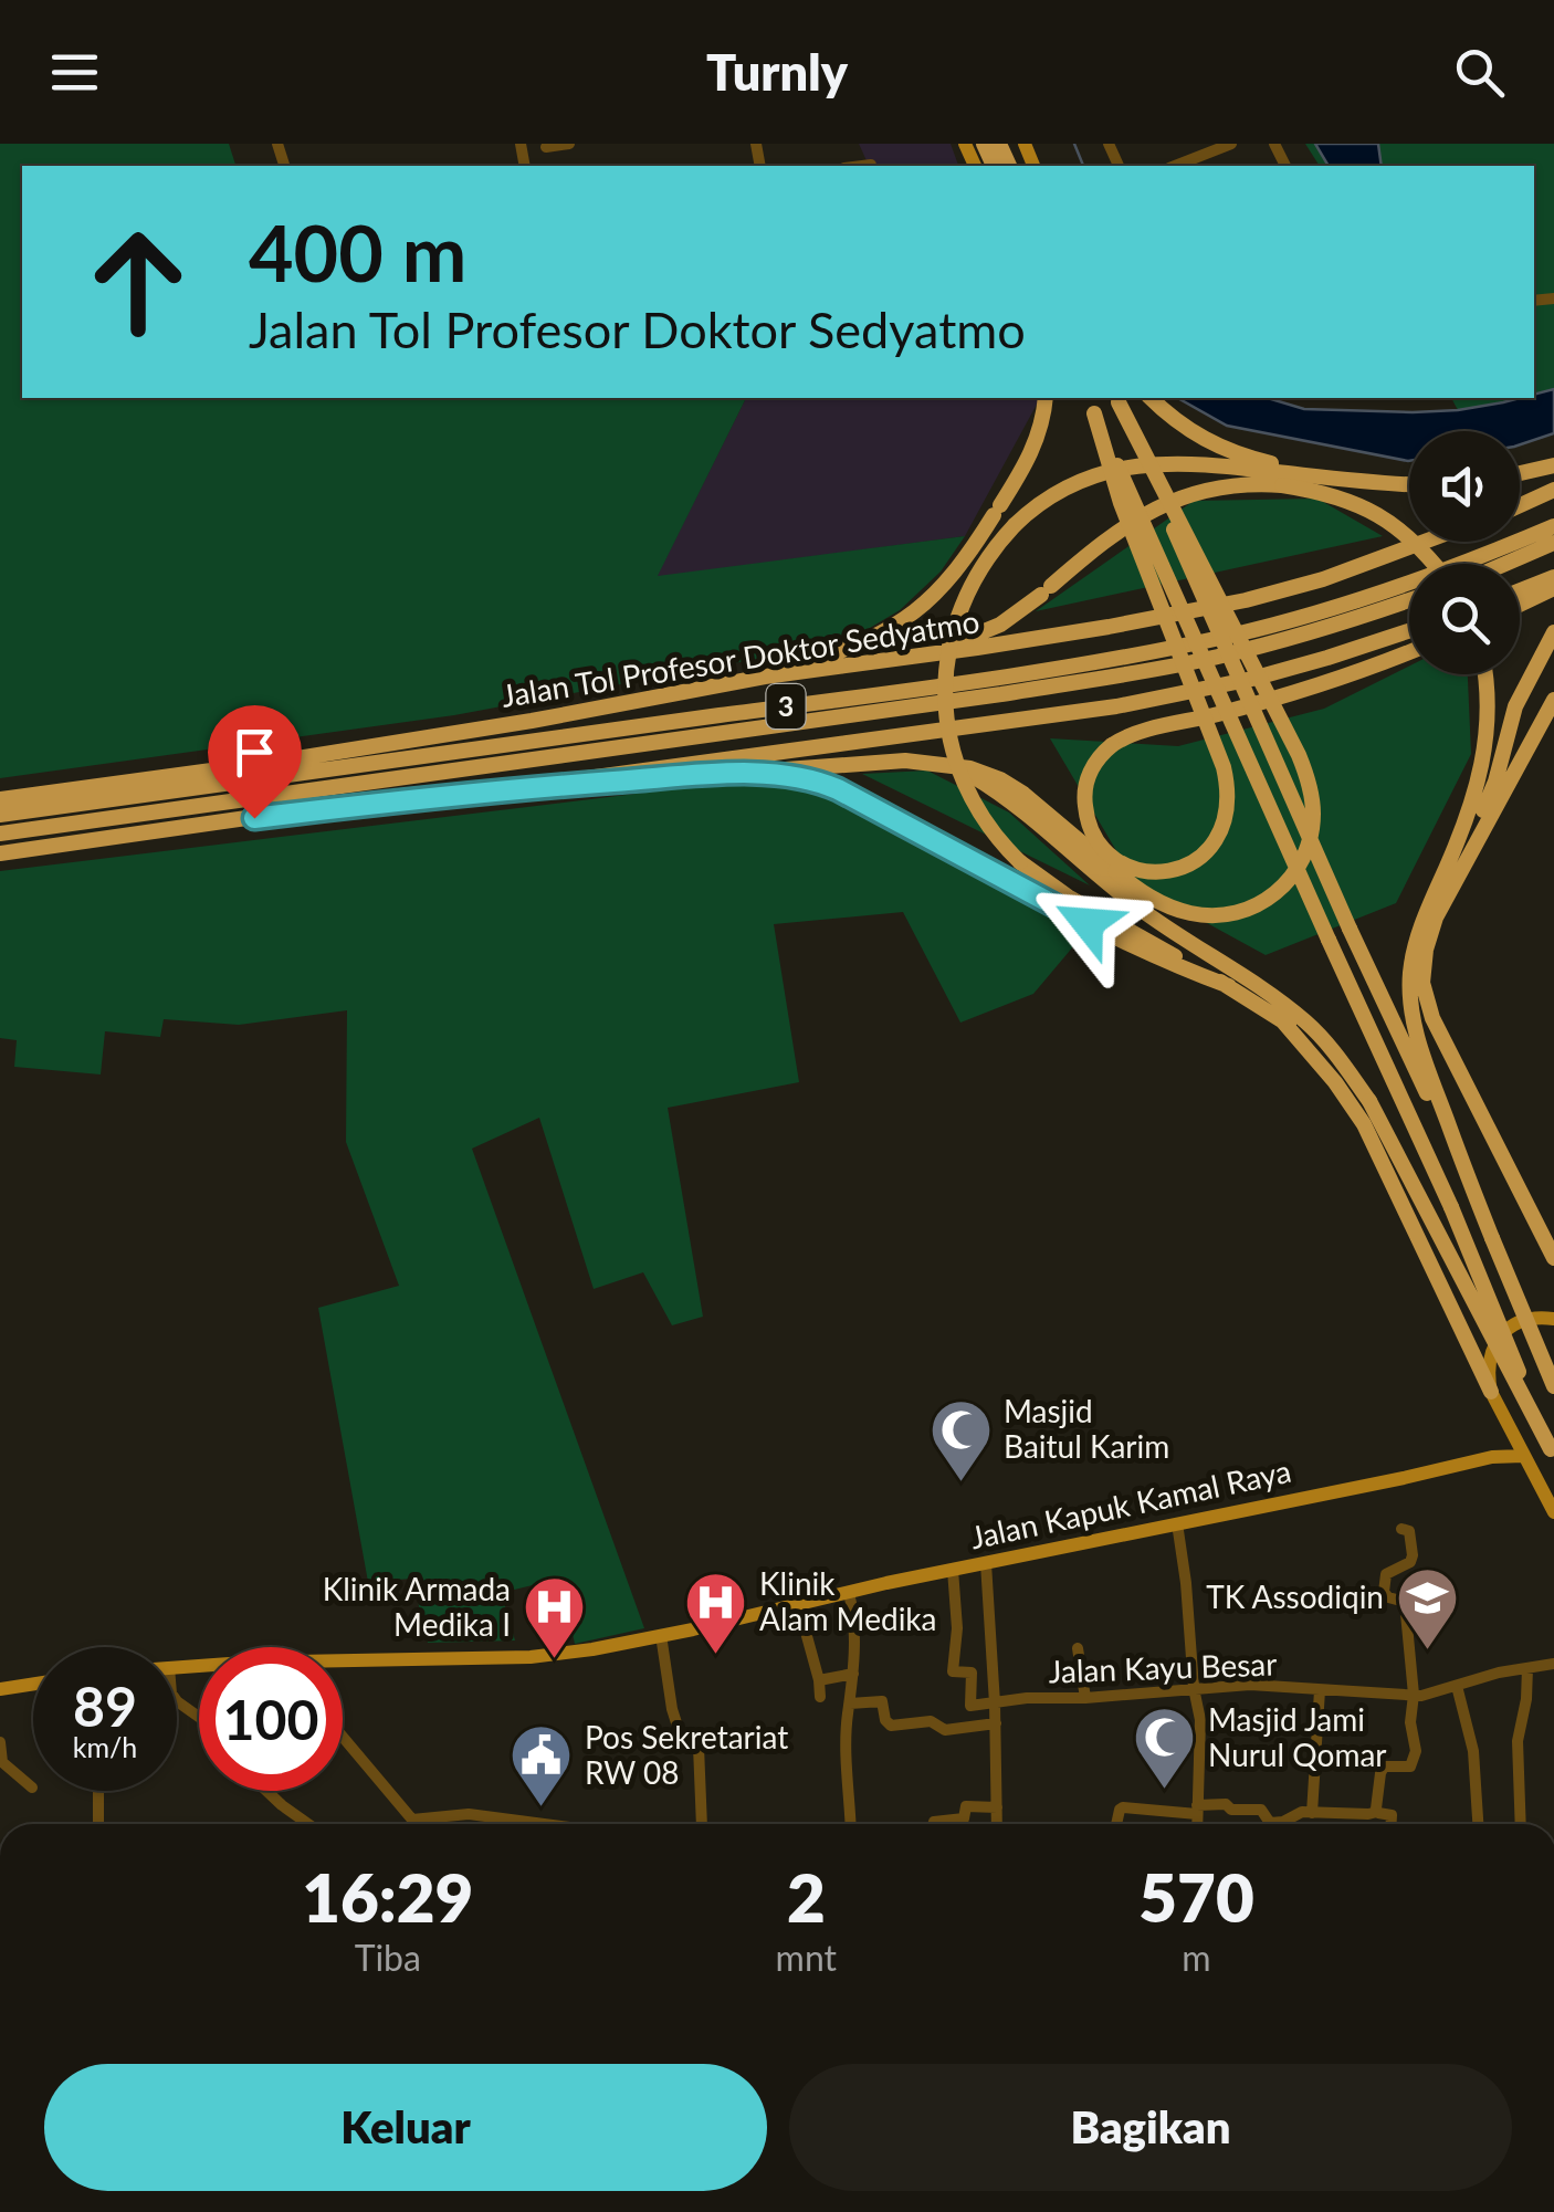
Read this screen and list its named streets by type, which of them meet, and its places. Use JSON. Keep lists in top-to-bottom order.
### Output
{
  "streets": {
    "highway": ["Jalan Tol Profesor Doktor Sedyatmo", "3"],
    "main road": ["Jalan Kapuk Kamal Raya"],
    "street": ["Jalan Kayu Besar"]
  },
  "places": {
    "mosque": ["Masjid Baitul Karim", "Masjid Jami Nurul Qomar"],
    "school or university": ["TK Assodiqin"],
    "hospital": ["Klinik Alam Medika", "Klinik Armada Medika I"],
    "public building": ["Pos Sekretariat RW 08"]
  },
  "page": {
    "header": "Turnly",
    "turn": ["400 m", "Jalan Tol Profesor Doktor Sedyatmo"],
    "speed": "89 km/h",
    "limit": "100",
    "eta": [
      "16:29",
      "Tiba",
      "2",
      "mnt",
      "570",
      "m"
    ],
    "buttons": ["Keluar", "Bagikan"]
  }
}
